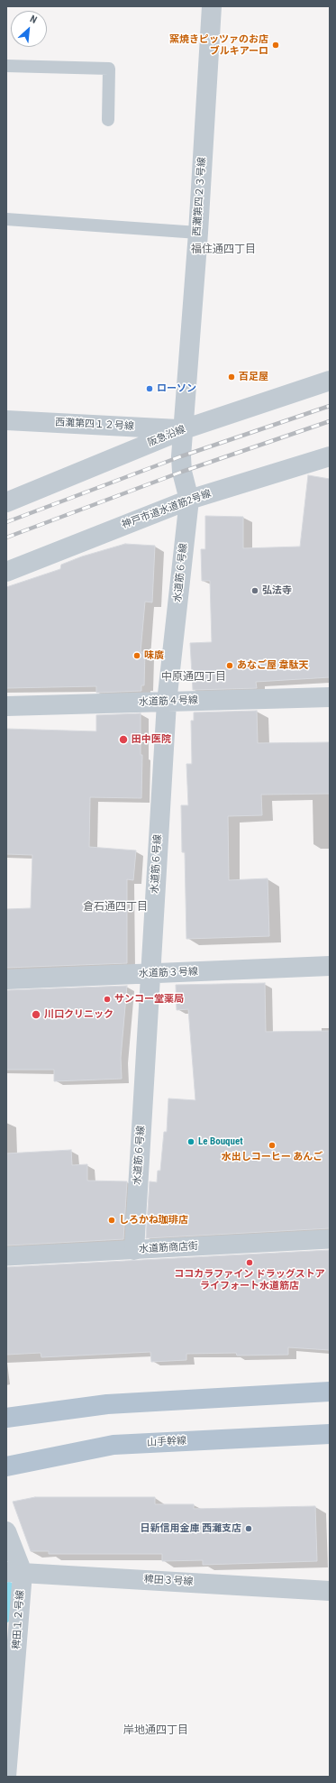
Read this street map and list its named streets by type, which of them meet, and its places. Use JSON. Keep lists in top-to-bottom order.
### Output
{
  "streets": {
    "main road": ["山手幹線"],
    "street": [
      "西灘第四２３号線",
      "西灘第四１２号線",
      "阪急沿線",
      "神戸市道水道筋2号線",
      "水道筋６号線",
      "水道筋４号線",
      "水道筋３号線",
      "水道筋商店街",
      "稗田３号線",
      "稗田１２号線"
    ]
  },
  "crossings": [
    ["西灘第四２３号線", "西灘第四１２号線"],
    ["西灘第四２３号線", "阪急沿線"],
    ["西灘第四２３号線", "神戸市道水道筋2号線"],
    ["西灘第四２３号線", "水道筋６号線"],
    ["西灘第四１２号線", "阪急沿線"],
    ["神戸市道水道筋2号線", "水道筋６号線"],
    ["水道筋６号線", "水道筋４号線"],
    ["水道筋６号線", "水道筋３号線"],
    ["水道筋６号線", "水道筋商店街"],
    ["稗田３号線", "稗田１２号線"]
  ],
  "districts": [
    "福住通四丁目",
    "中原通四丁目",
    "倉石通四丁目",
    "岸地通四丁目"
  ],
  "places": [
    "窯焼きピッツァのお店 ブルキアーロ",
    "百足屋",
    "ローソン",
    "弘法寺",
    "味廣",
    "あなご屋 韋駄天",
    "田中医院",
    "サンコー堂薬局",
    "川口クリニック",
    "Le Bouquet",
    "水出しコーヒー あんご",
    "しろかね珈琲店",
    "ココカラファイン ドラッグストア ライフォート水道筋店",
    "日新信用金庫 西灘支店"
  ],
  "north": "top right"
}
